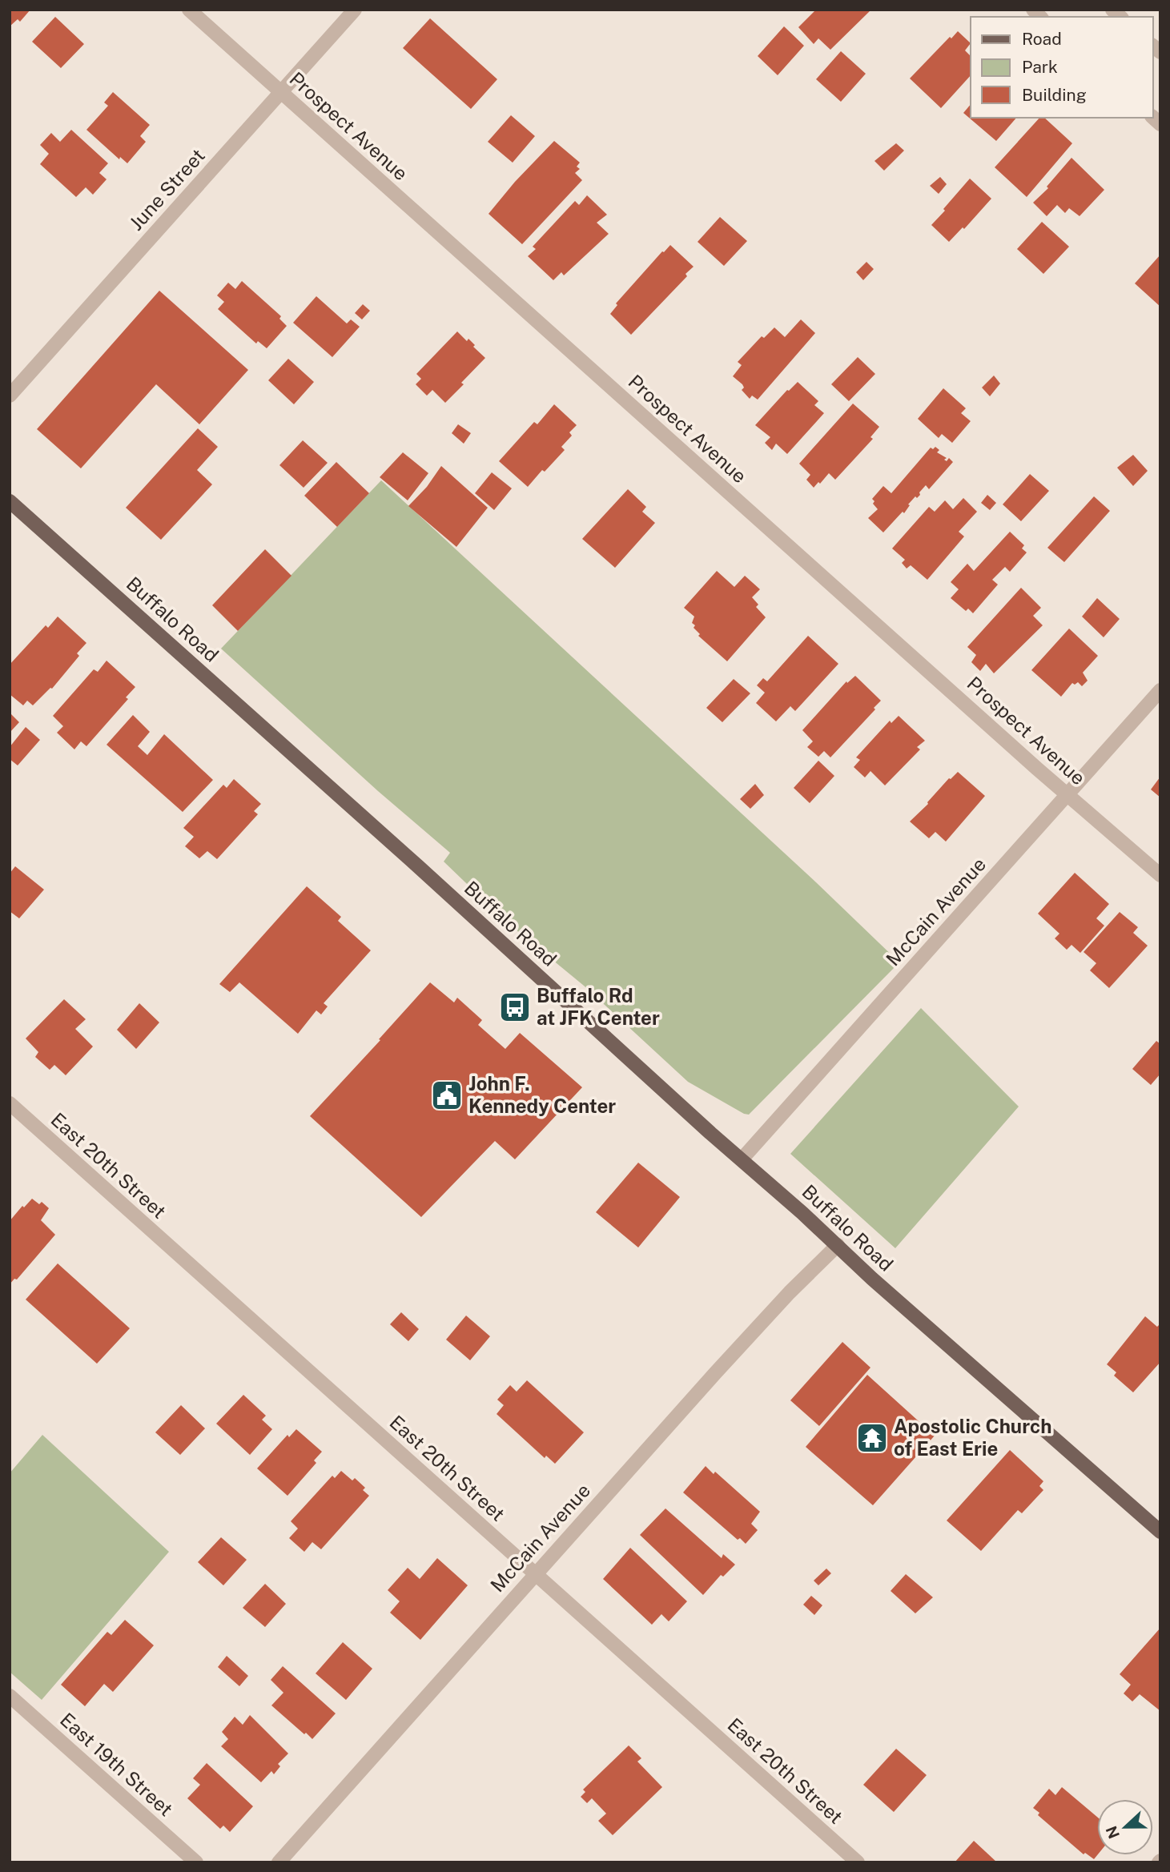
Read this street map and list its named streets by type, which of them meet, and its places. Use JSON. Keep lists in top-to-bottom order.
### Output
{
  "streets": {
    "main road": ["Buffalo Road"],
    "street": [
      "Prospect Avenue",
      "June Street",
      "McCain Avenue",
      "East 20th Street",
      "East 19th Street"
    ]
  },
  "crossings": [
    ["Prospect Avenue", "June Street"],
    ["Prospect Avenue", "McCain Avenue"],
    ["Buffalo Road", "McCain Avenue"],
    ["McCain Avenue", "East 20th Street"]
  ],
  "places": {
    "bus stop": ["Buffalo Rd at JFK Center"],
    "public building": ["John F. Kennedy Center"],
    "temple": ["Apostolic Church of East Erie"]
  },
  "legend": ["Road", "Park", "Building"],
  "north": "left"
}
